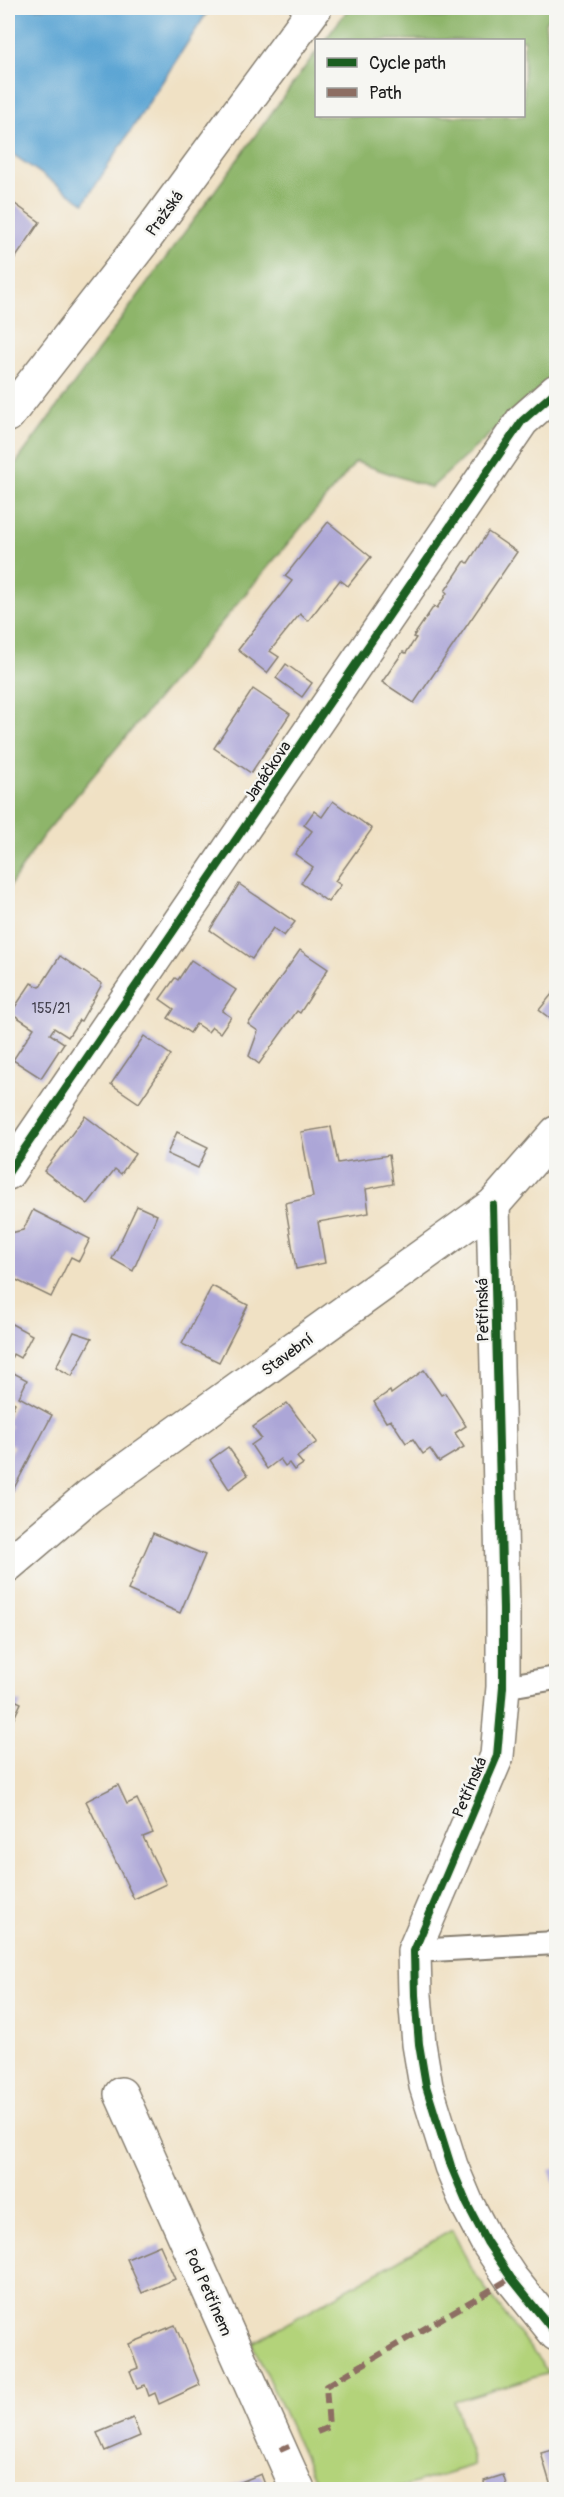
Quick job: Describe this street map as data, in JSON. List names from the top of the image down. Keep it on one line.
{"streets":{"street":["Pražská","Janáčkova","Petřínská","Stavební","Pod Petřínem"]},"crossings":[["Petřínská","Stavební"]],"house_numbers":["155/21"],"legend":["Cycle path","Path"]}
